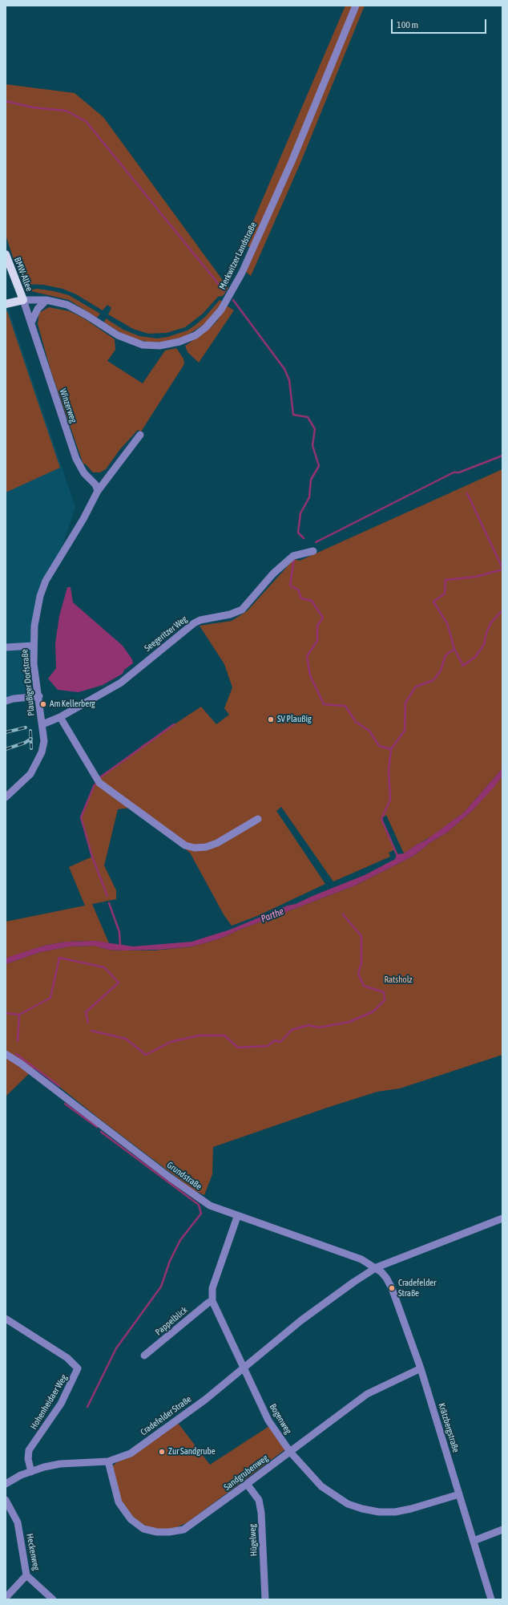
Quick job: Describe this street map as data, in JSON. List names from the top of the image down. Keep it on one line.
{"streets":{"main road":["BMW-Allee"],"street":["Merkwitzer Landstraße","Winzerweg","Seegeritzer Weg","Plaußiger Dorfstraße","Grundstraße","Pappelblick","Hohenheidaer Weg","Cradefelder Straße","Bogenweg","Krätzbergstraße","Sandgrubenweg","Hügelweg","Heckenweg"]},"crossings":[["Merkwitzer Landstraße","BMW-Allee"],["Merkwitzer Landstraße","Winzerweg"],["BMW-Allee","Winzerweg"],["Winzerweg","Plaußiger Dorfstraße"],["Seegeritzer Weg","Plaußiger Dorfstraße"],["Grundstraße","Cradefelder Straße"],["Grundstraße","Bogenweg"],["Grundstraße","Krätzbergstraße"],["Pappelblick","Bogenweg"],["Hohenheidaer Weg","Cradefelder Straße"],["Cradefelder Straße","Bogenweg"],["Cradefelder Straße","Krätzbergstraße"],["Cradefelder Straße","Sandgrubenweg"],["Bogenweg","Krätzbergstraße"],["Bogenweg","Sandgrubenweg"],["Krätzbergstraße","Sandgrubenweg"],["Sandgrubenweg","Hügelweg"]],"water":["Parthe"],"parks":["Ratsholz"],"places":["Am Kellerberg","SV Plaußig","Cradefelder Straße","Zur Sandgrube"],"scale_bar":"100 m"}
